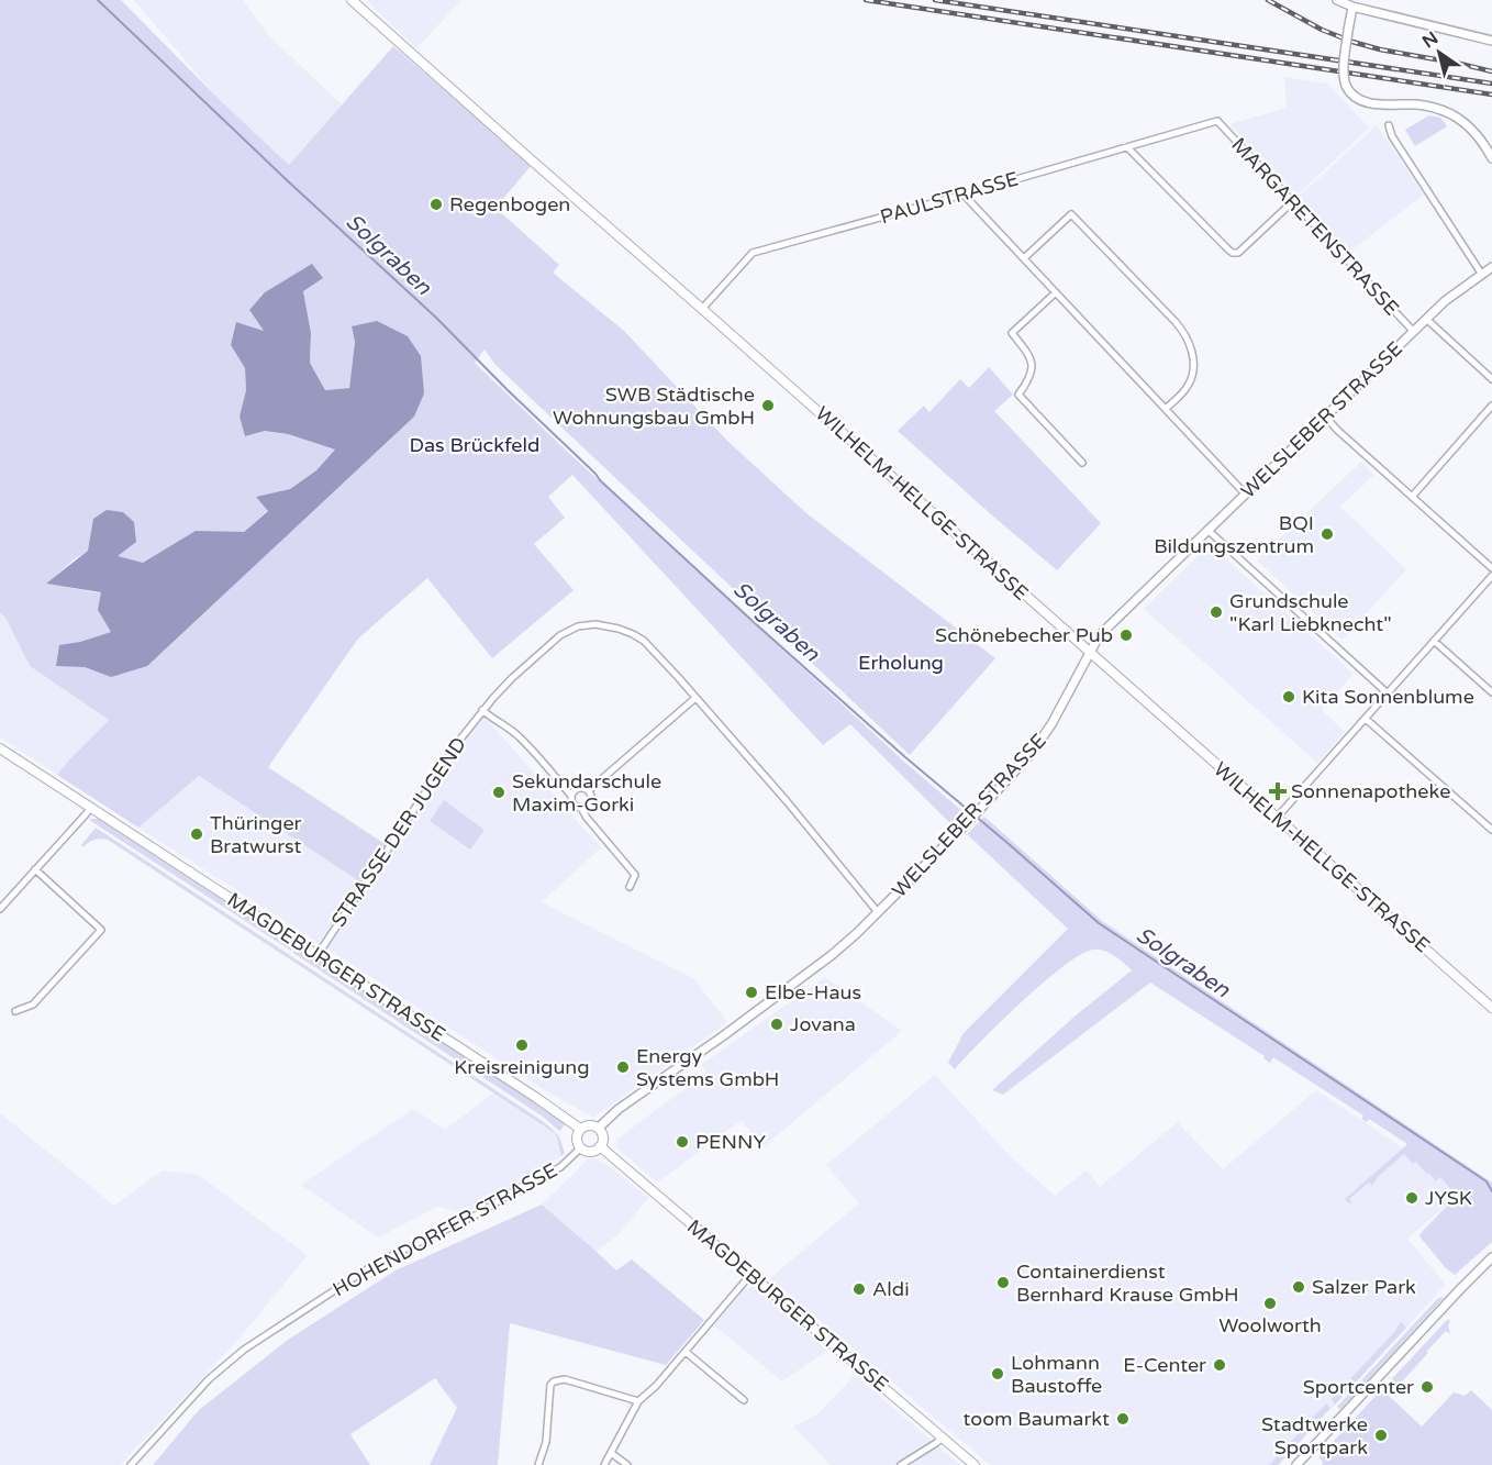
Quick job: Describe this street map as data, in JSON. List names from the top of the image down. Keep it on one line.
{"streets":{"main road":["WILHELM-HELLGE-STRASSE","MAGDEBURGER STRASSE"],"street":["PAULSTRASSE","MARGARETENSTRASSE","WELSLEBER STRASSE","STRASSE DER JUGEND","HOHENDORFER STRASSE"]},"crossings":[["PAULSTRASSE","MARGARETENSTRASSE"],["PAULSTRASSE","WILHELM-HELLGE-STRASSE"],["MARGARETENSTRASSE","WELSLEBER STRASSE"],["WELSLEBER STRASSE","WILHELM-HELLGE-STRASSE"],["WELSLEBER STRASSE","STRASSE DER JUGEND"],["WELSLEBER STRASSE","MAGDEBURGER STRASSE"],["WELSLEBER STRASSE","HOHENDORFER STRASSE"],["STRASSE DER JUGEND","MAGDEBURGER STRASSE"],["MAGDEBURGER STRASSE","HOHENDORFER STRASSE"]],"water":["Solgraben"],"parks":["Das Brückfeld","Erholung"],"places":{"other":["Regenbogen","SWB Städtische Wohnungsbau GmbH","BQI Bildungszentrum","Grundschule \"Karl Liebknecht\"","Schönebecher Pub","Kita Sonnenblume","Sekundarschule Maxim-Gorki","Thüringer Bratwurst","Elbe-Haus","Jovana","Kreisreinigung","Energy Systems GmbH","PENNY","JYSK","Containerdienst Bernhard Krause GmbH","Salzer Park","Aldi","Woolworth","E-Center","Lohmann Baustoffe","Sportcenter","toom Baumarkt","Stadtwerke Sportpark"],"health":["Sonnenapotheke"]},"north":"top left"}
